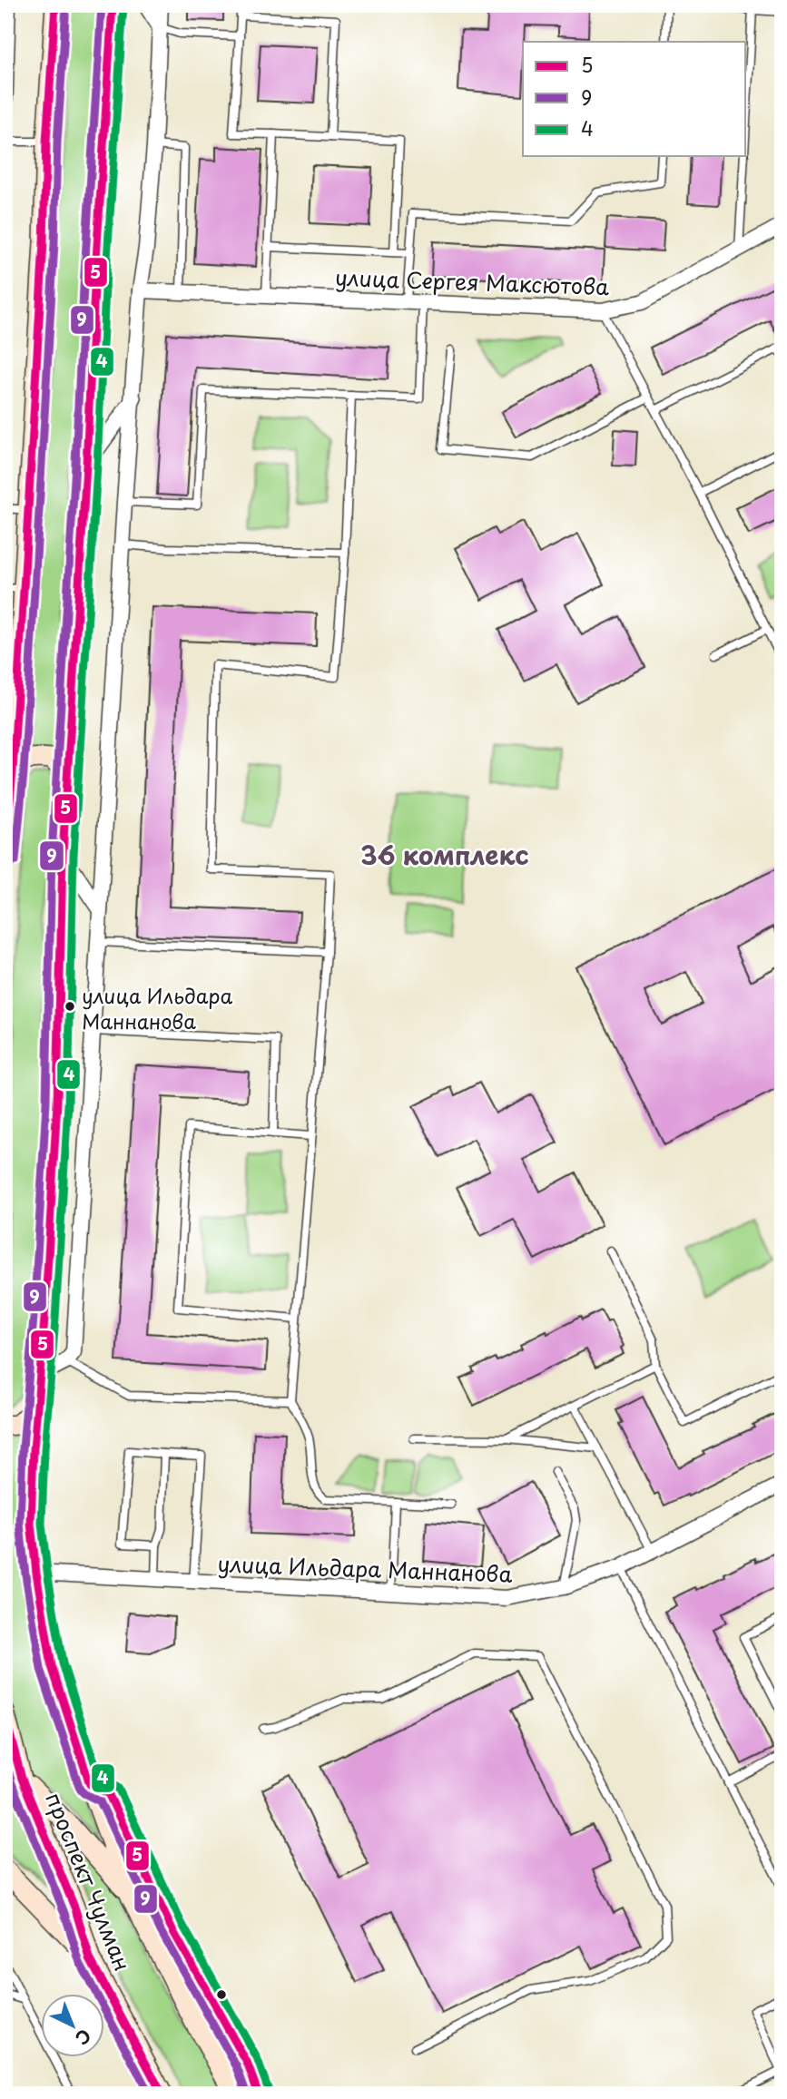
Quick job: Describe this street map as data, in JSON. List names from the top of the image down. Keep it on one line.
{"streets":{"main road":["проспект Чулман"],"street":["улица Сергея Максютова","улица Ильдара Маннанова"]},"crossings":[["улица Ильдара Маннанова","проспект Чулман"]],"districts":["36 комплекс"],"places":["улица Ильдара Маннанова"],"lines":["transit line 5","transit line 9","transit line 4"],"legend":["5","9","4"],"north":"bottom right"}
